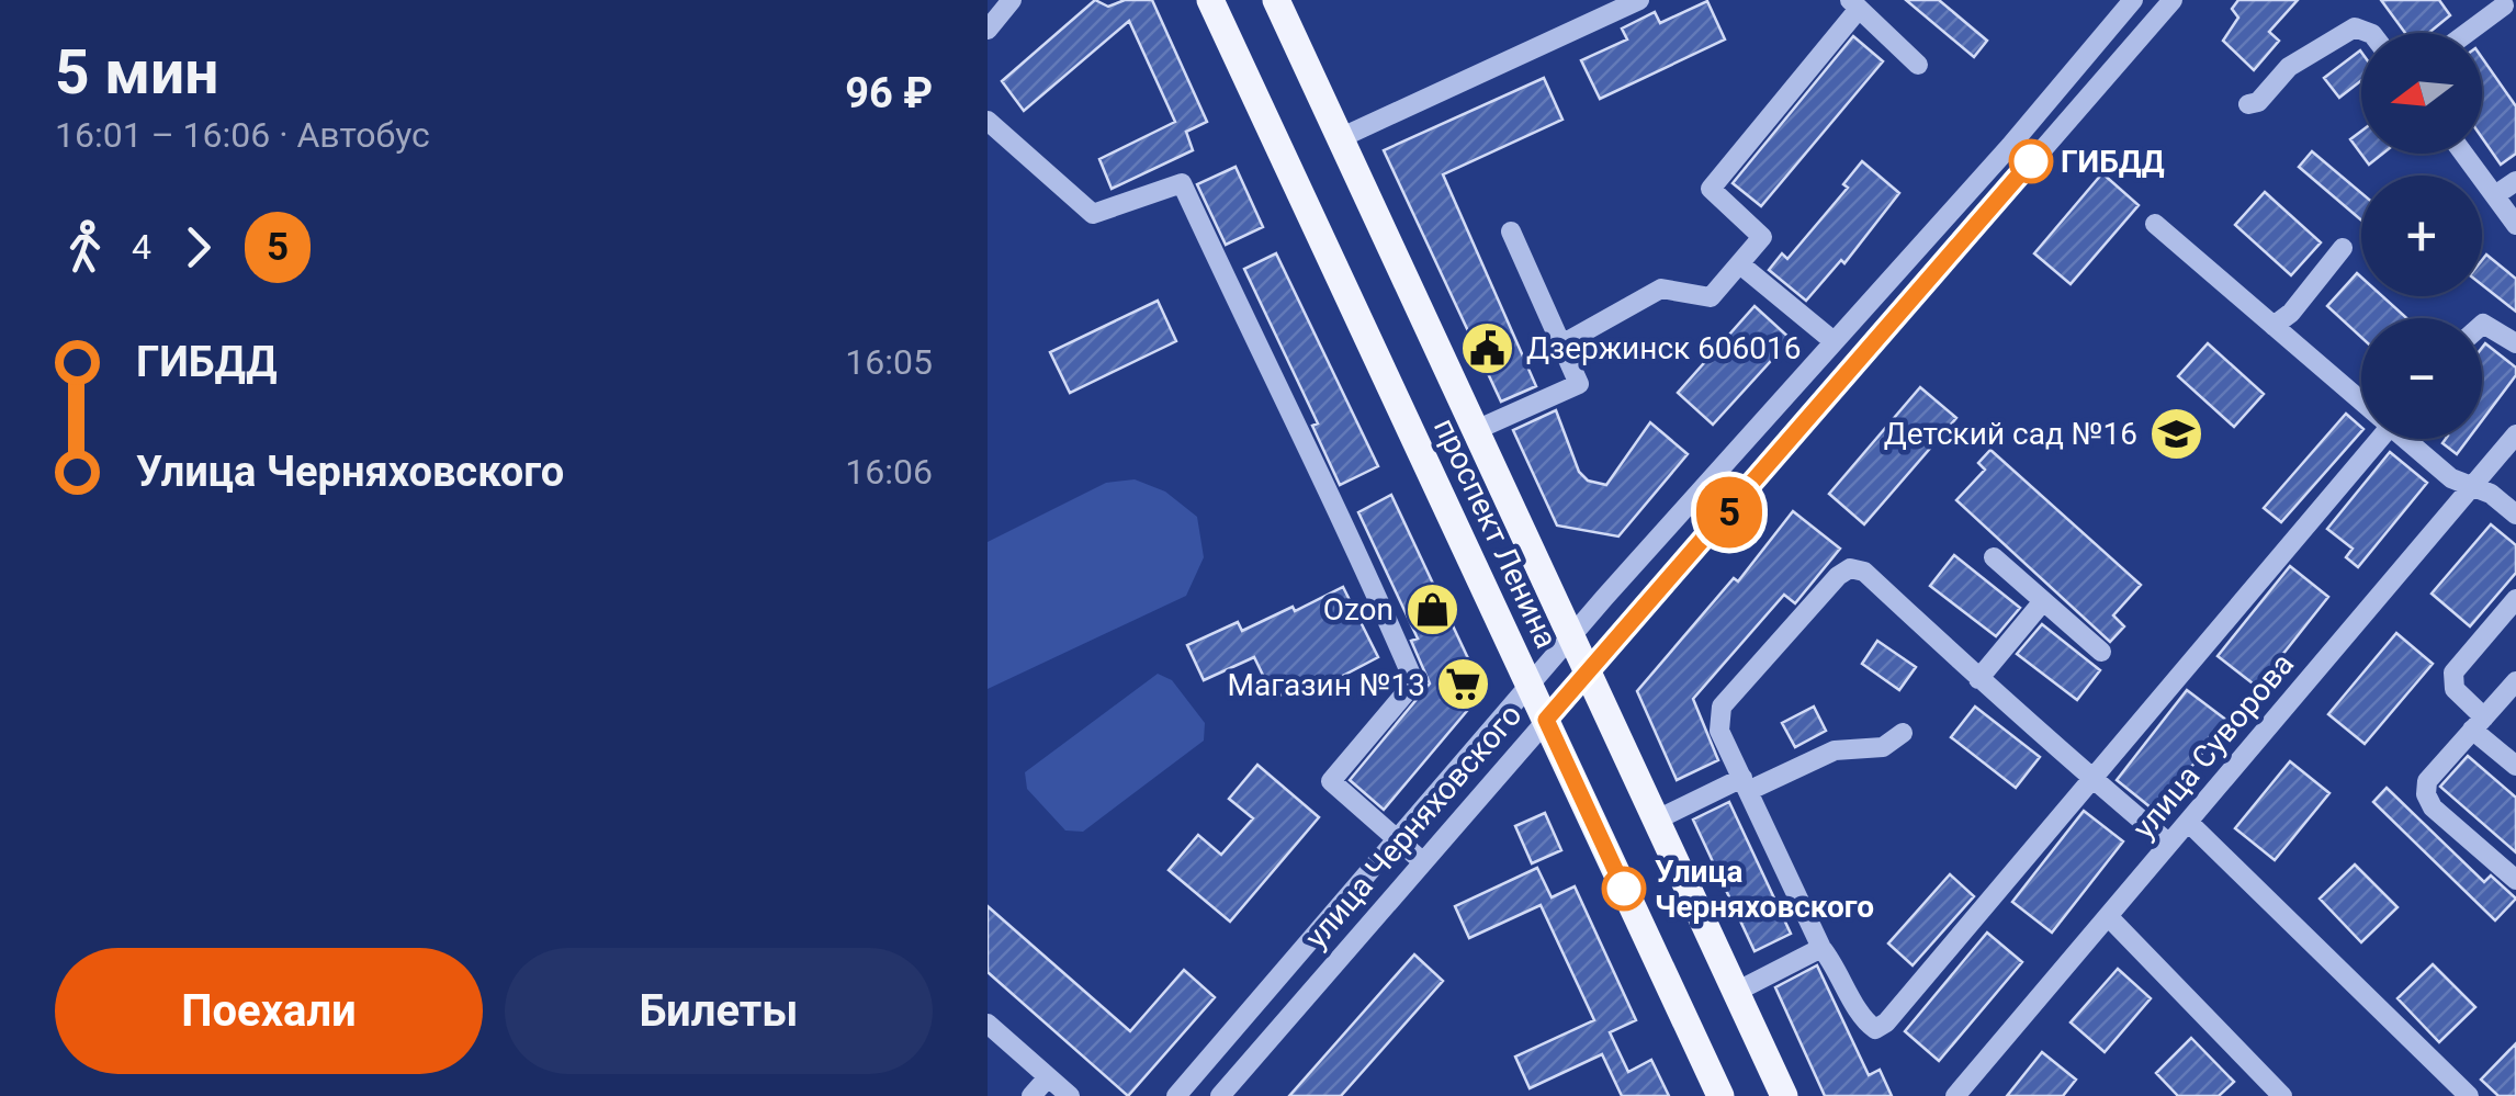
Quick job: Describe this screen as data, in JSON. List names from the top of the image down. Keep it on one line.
{"streets":{"main road":["проспект Ленина"],"street":["улица Суворова","улица Черняховского"]},"crossings":[["проспект Ленина","улица Черняховского"]],"places":{"other":["ГИБДД","Улица Черняховского"],"public building":["Дзержинск 606016"],"school or university":["Детский сад №16"],"shop":["Ozon"],"supermarket":["Магазин №13"]},"lines":["bus line 5"],"north":"left","page":{"heading":["5 мин","16:01 – 16:06 · Автобус","96 ₽"],"on_map":"5","map_buttons":["+","−"],"legs":["4","5"],"list":[{"name":"ГИБДД","value":"16:05"},{"name":"Улица Черняховского","value":"16:06"}],"buttons":["Поехали","Билеты"]}}
